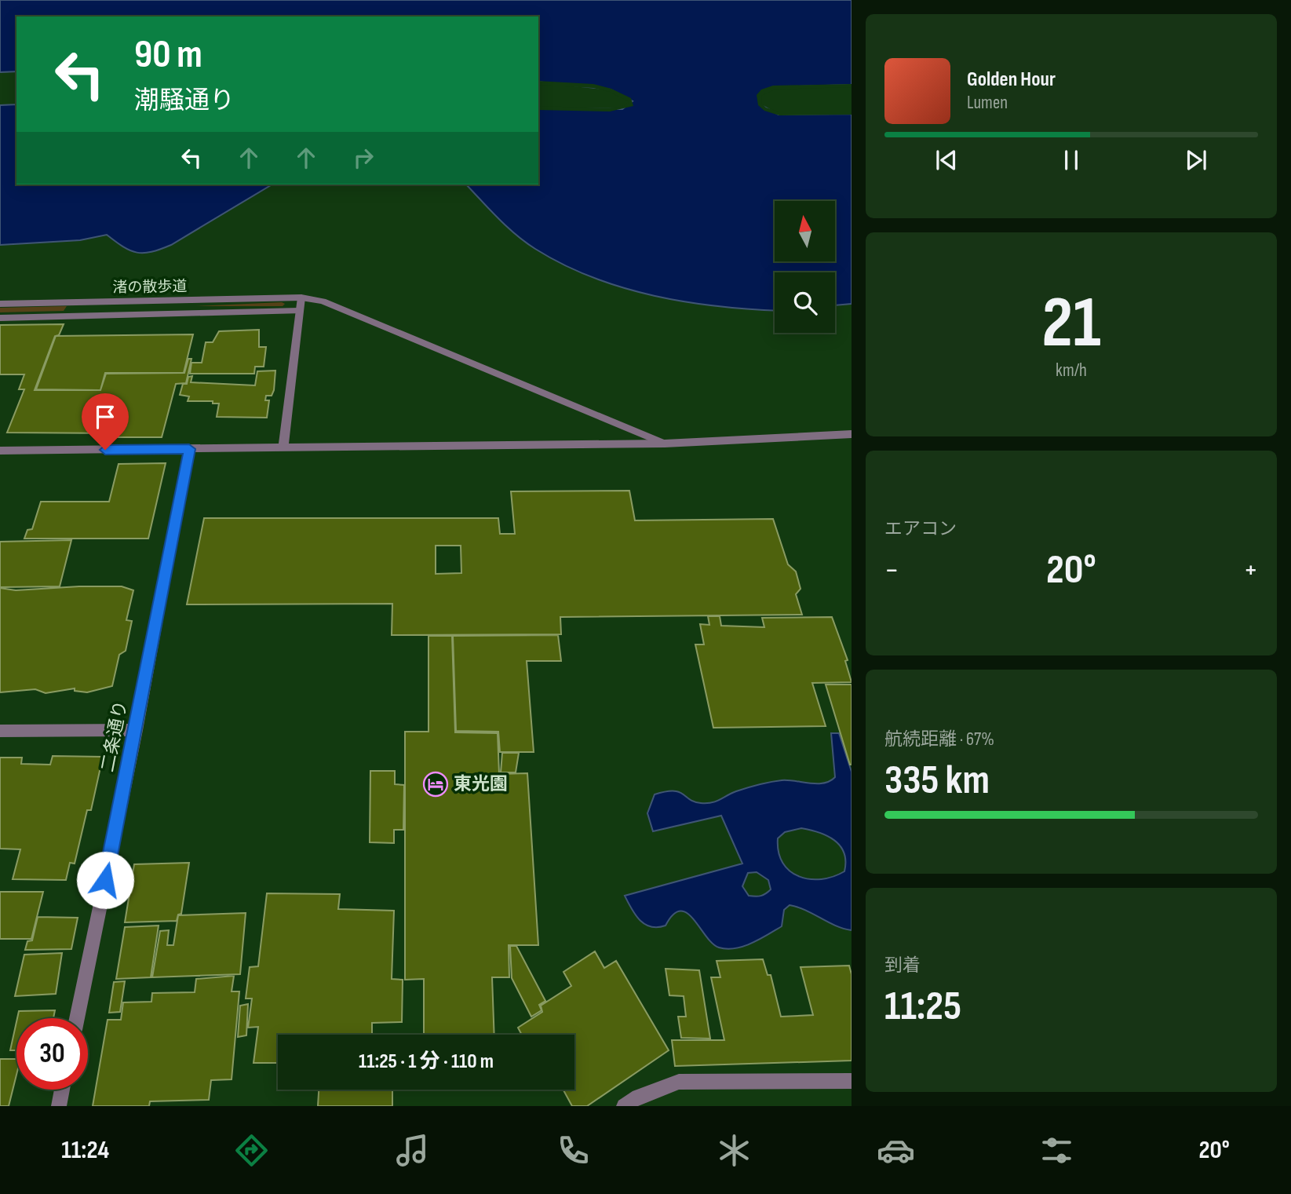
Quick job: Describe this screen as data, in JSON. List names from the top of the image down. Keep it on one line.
{"streets":{"street":["渚の散歩道","二条通り"]},"places":{"hotel":["東光園"]},"north":"top","page":{"turn":["90 m","潮騒通り"],"song":["Golden Hour","Lumen"],"tile":[["21","km/h"],"エアコン",["航続距離 · 67%","335 km"],["到着","11:25"]],"heat":["−","20°","+"],"limit":"30","trip":"11:25 · 1 分 · 110 m","tabs":["11:24","20°"]}}
